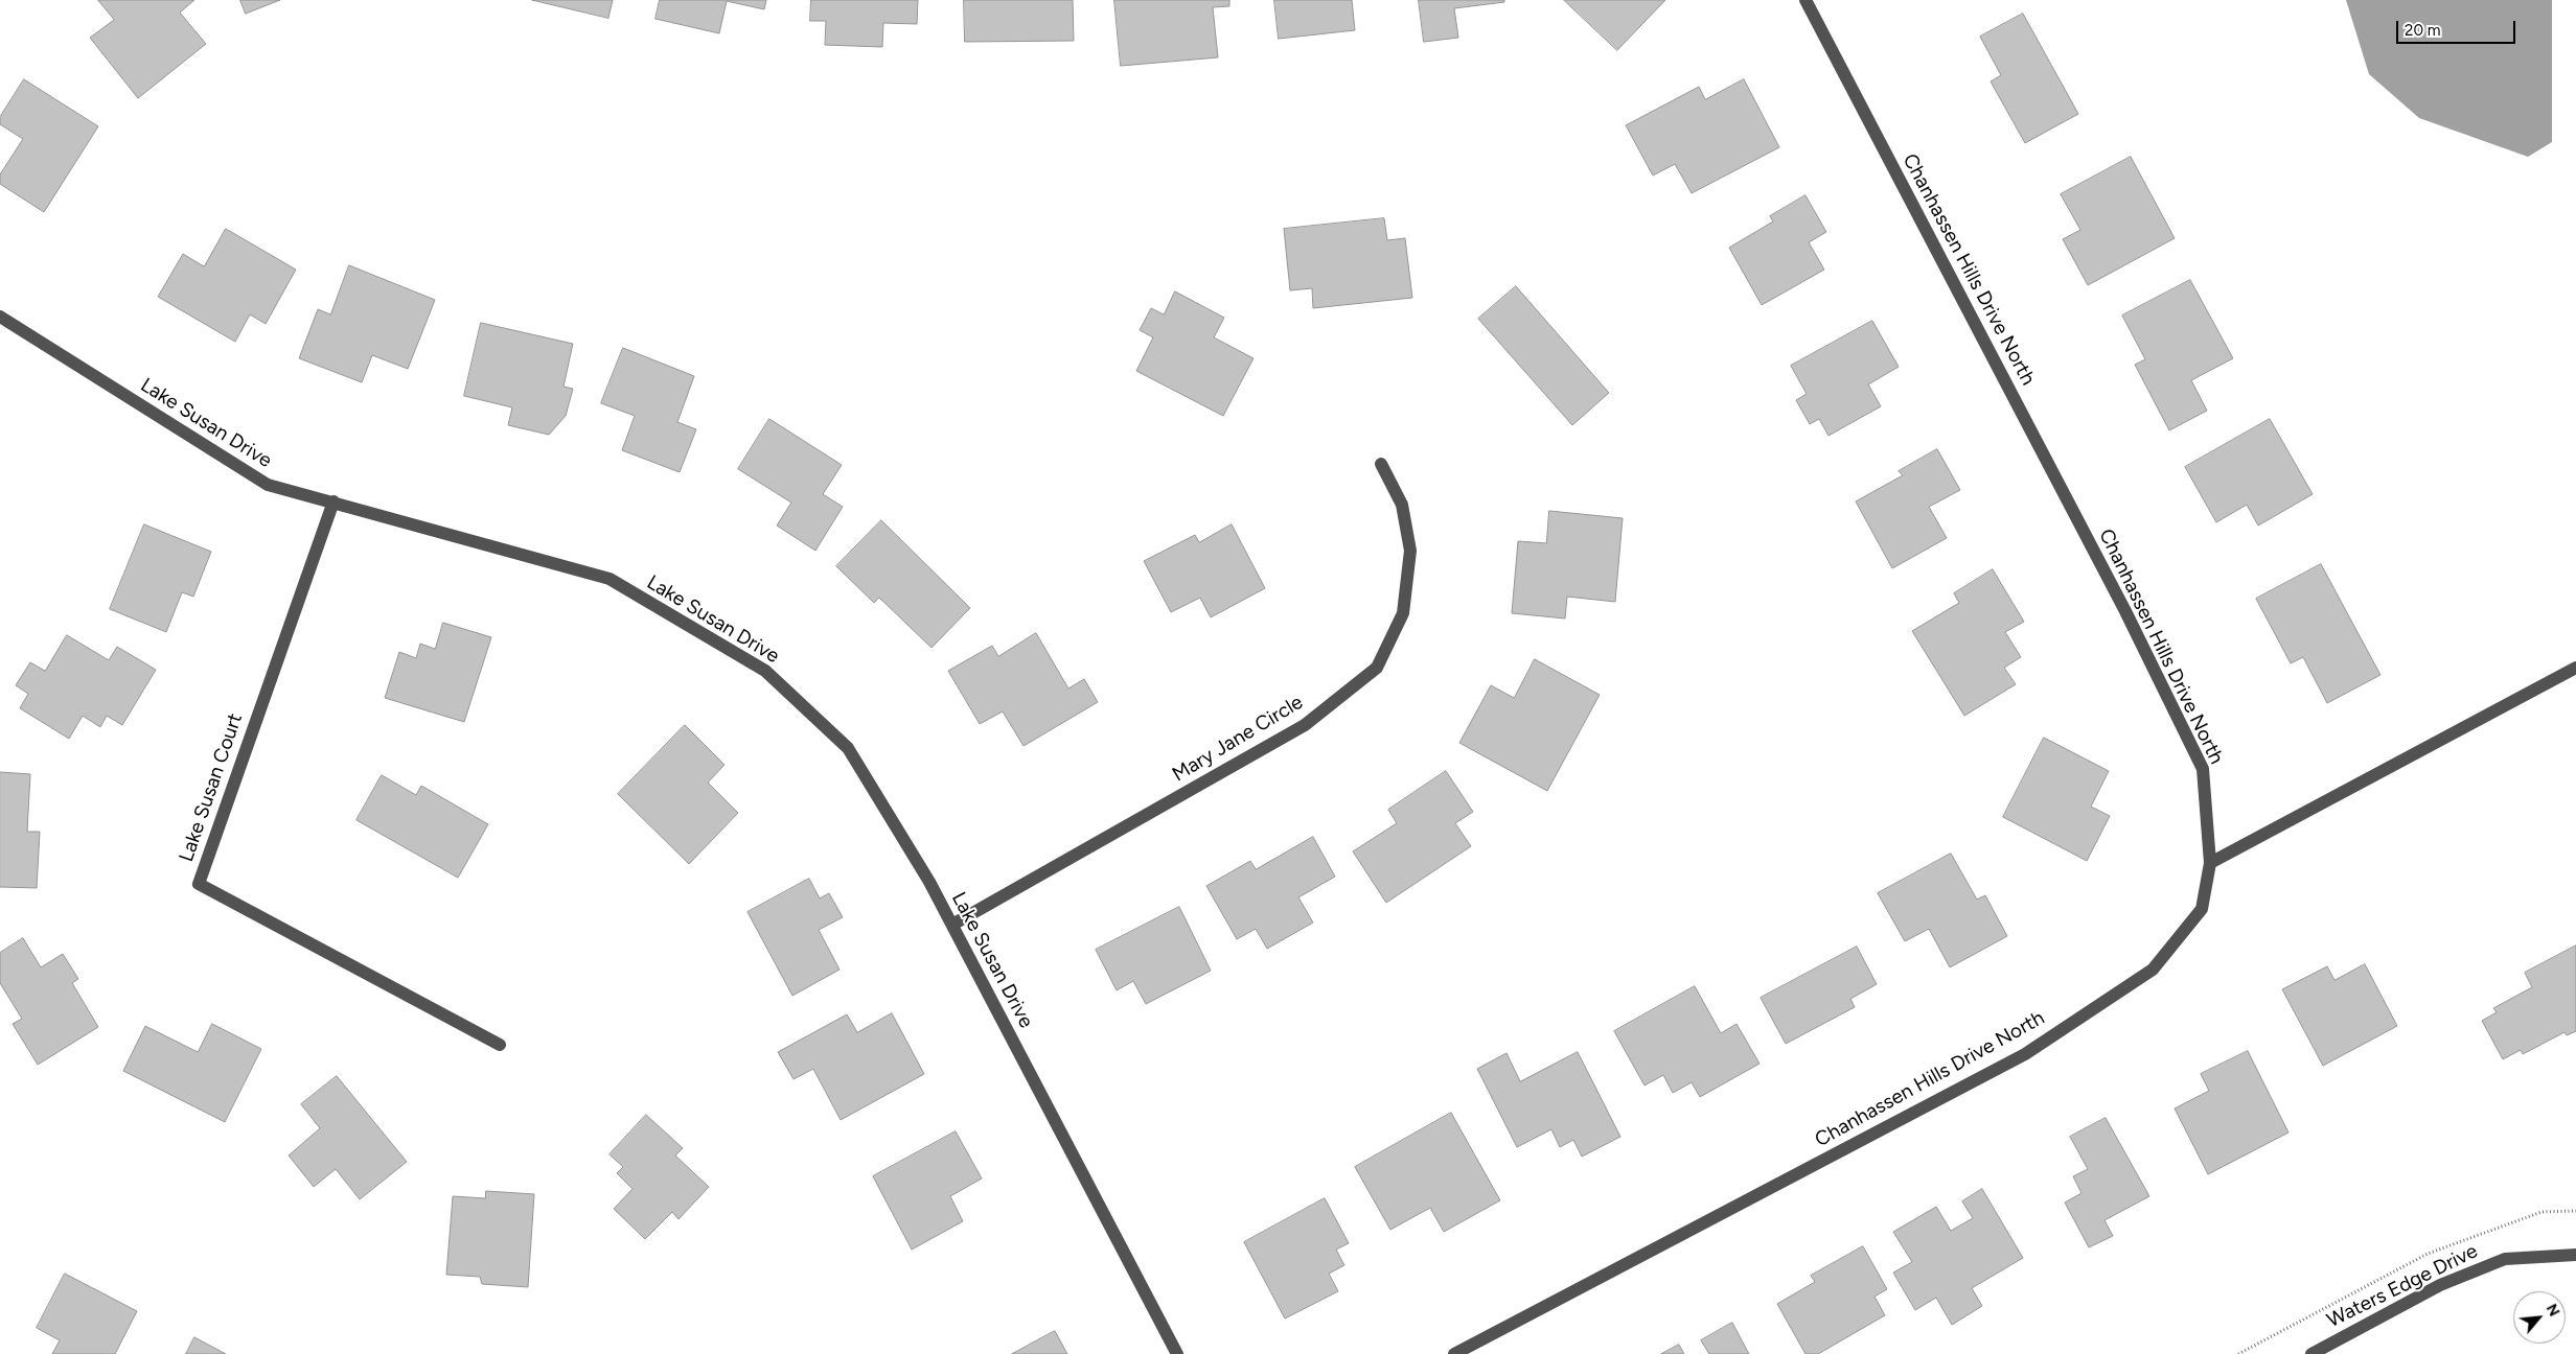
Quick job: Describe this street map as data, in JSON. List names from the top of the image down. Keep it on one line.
{"streets":{"street":["Chanhassen Hills Drive North","Lake Susan Drive","Mary Jane Circle","Lake Susan Court","Waters Edge Drive"]},"crossings":[["Lake Susan Drive","Mary Jane Circle"],["Lake Susan Drive","Lake Susan Court"]],"scale_bar":"20 m","north":"top right"}
